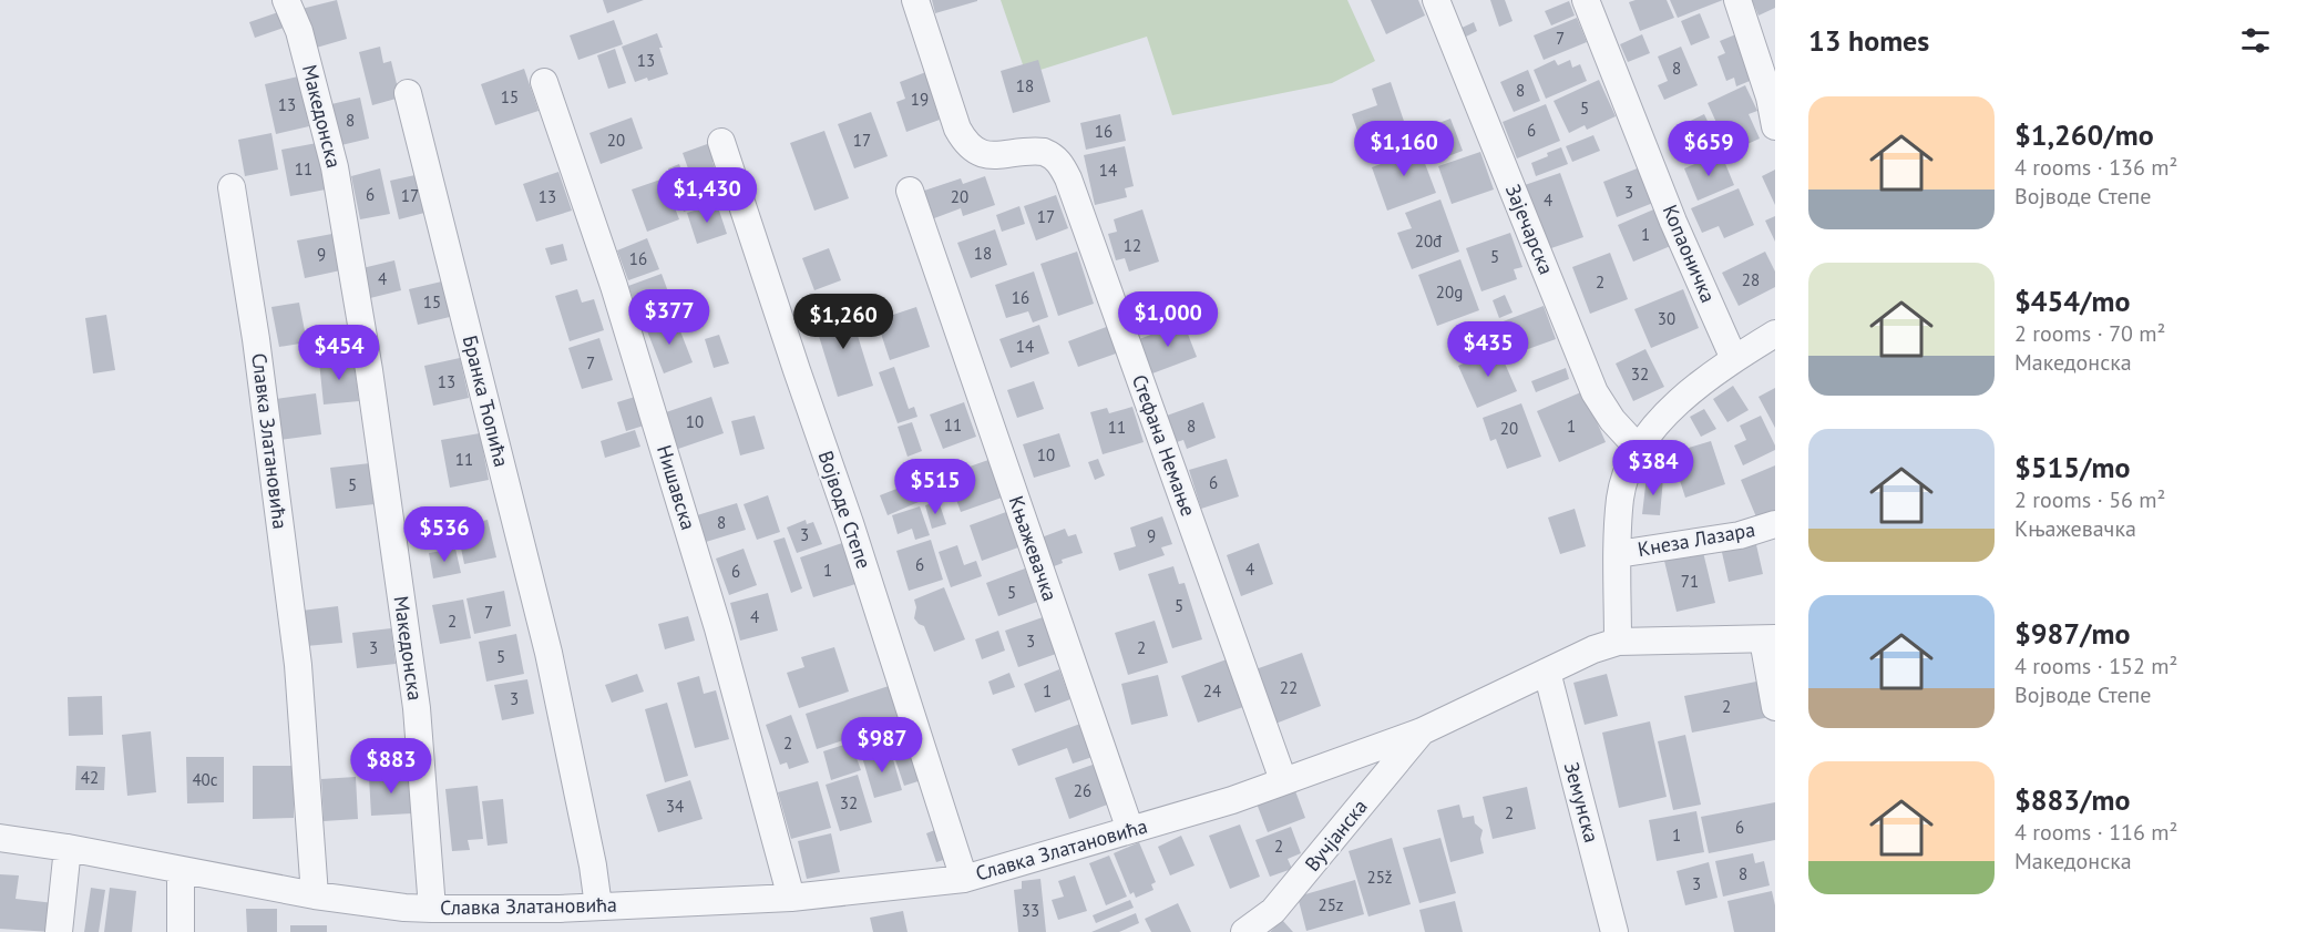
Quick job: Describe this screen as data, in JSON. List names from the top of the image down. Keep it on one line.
{"streets":{"street":["Македонска","Зајечарска","Копаоничка","Бранка Ћопића","Славка Златановића","Стефана Немање","Нишавска","Војводе Степе","Кнеза Лазара","Књажевачка","Земунска","Вучјанска"]},"crossings":[["Македонска","Славка Златановића"],["Бранка Ћопића","Славка Златановића"],["Славка Златановића","Стефана Немање"],["Славка Златановића","Нишавска"],["Славка Златановића","Војводе Степе"],["Славка Златановића","Књажевачка"],["Славка Златановића","Земунска"],["Славка Златановића","Вучјанска"]],"house_numbers":["7","13","8","18","8","15","19","13","5","8","6","16","20","17","11","14","3","6","17","13","20","4","17","1","20đ","12","18","9","5","16","4","28","2","20g","16","15","30","14","7","32","13","10","11","8","1","11","20","10","11","6","5","8","3","9","6","4","1","6","71","5","5","7","4","2","3","3","2","5","22","1","24","3","2","2","42","40c","26","32","34","2","6","1","2","8","25ž","3","25z","33"],"page":{"heading":"13 homes","list":[{"name":"$1,260/mo","note":"4 rooms · 136 m² · Војводе Степе"},{"name":"$454/mo","note":"2 rooms · 70 m² · Македонска"},{"name":"$515/mo","note":"2 rooms · 56 m² · Књажевачка"},{"name":"$987/mo","note":"4 rooms · 152 m² · Војводе Степе"},{"name":"$883/mo","note":"4 rooms · 116 m² · Македонска"}],"price":["$1,160","$659","$1,430","$377","$1,000","$1,260","$435","$454","$384","$515","$536","$987","$883"]}}
